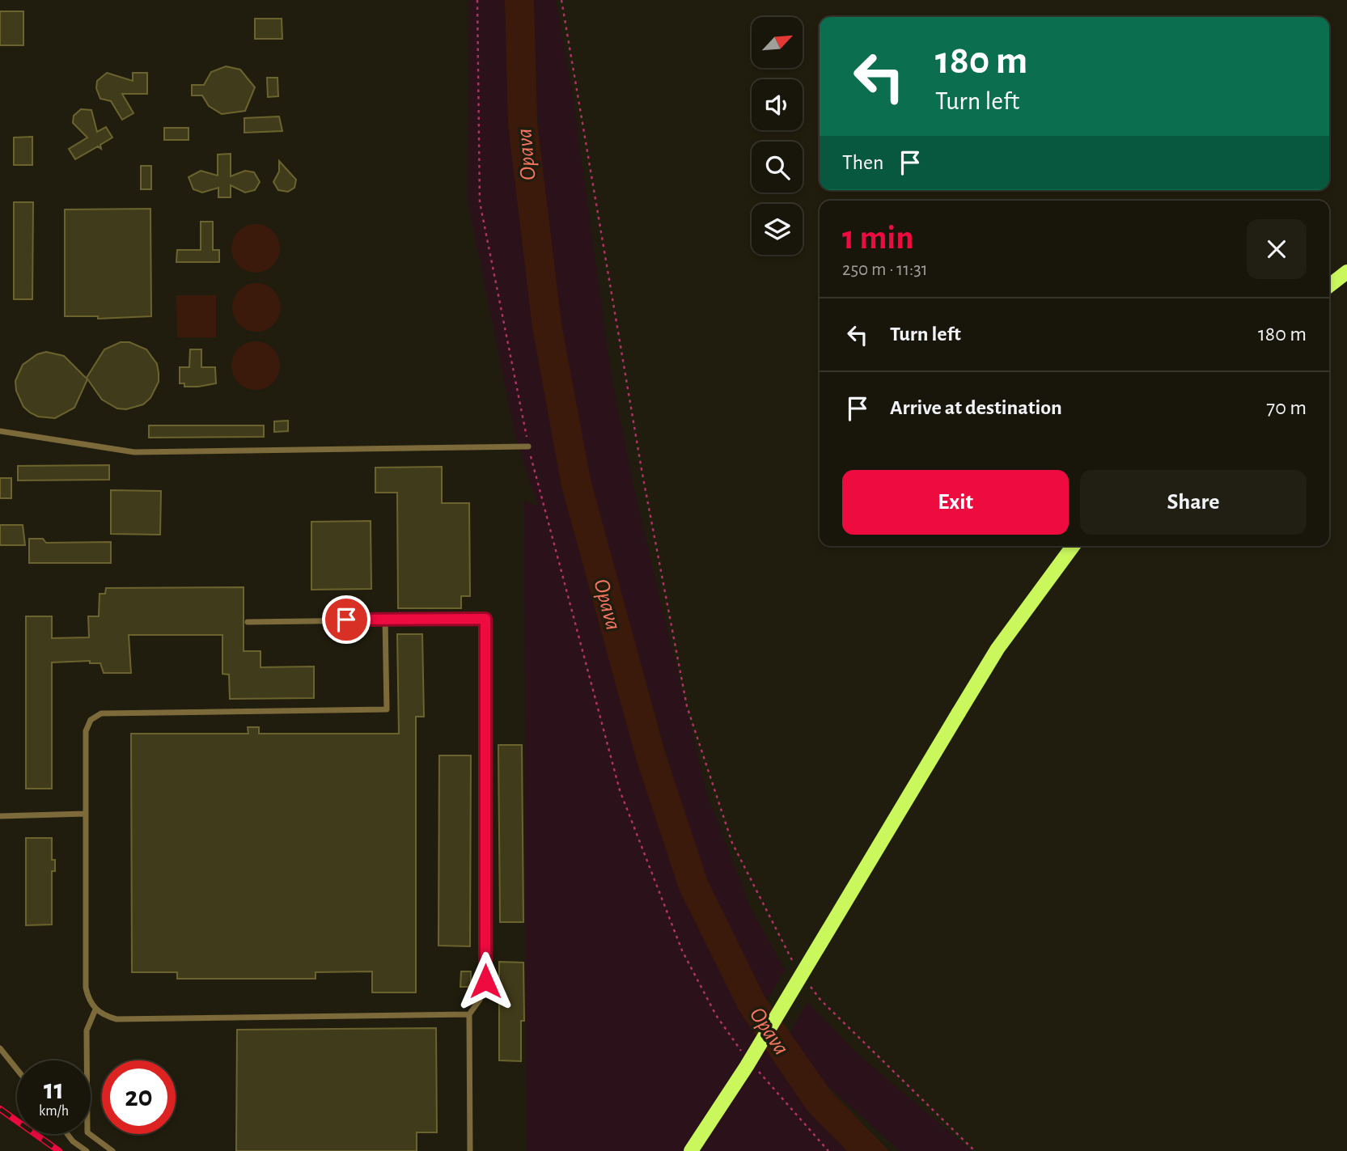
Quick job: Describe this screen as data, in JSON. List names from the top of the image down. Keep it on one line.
{"water":["Opava"],"north":"top right","page":{"turn":["180 m","Turn left"],"then":"Then","heading":["1 min","250 m · 11:31"],"list":[{"name":"Turn left","value":"180 m"},{"name":"Arrive at destination","value":"70 m"}],"buttons":["Exit","Share"],"speed":"11 km/h","limit":"20"}}
